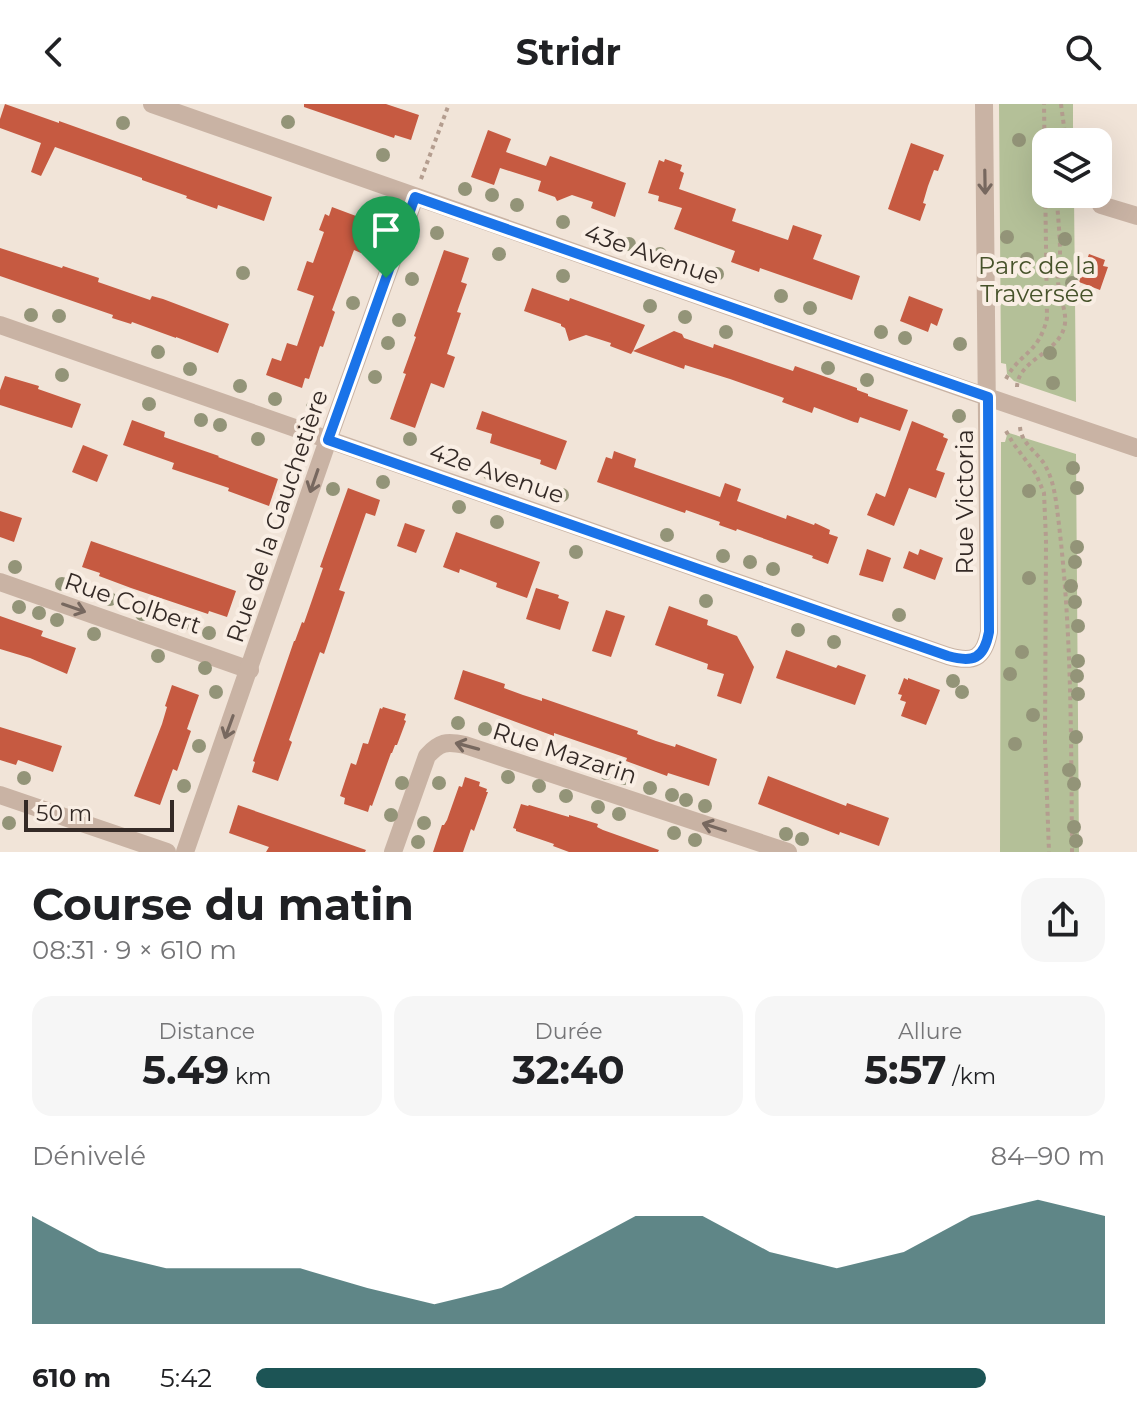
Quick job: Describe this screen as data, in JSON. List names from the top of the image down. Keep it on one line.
{"streets":{"street":["43e Avenue","42e Avenue","Rue Victoria","Rue de la Gauchetière","Rue Colbert","Rue Mazarin"]},"crossings":[["43e Avenue","Rue Victoria"],["43e Avenue","Rue de la Gauchetière"],["42e Avenue","Rue Victoria"],["42e Avenue","Rue de la Gauchetière"],["Rue de la Gauchetière","Rue Colbert"]],"one_way":["Rue Victoria","Rue de la Gauchetière","Rue Colbert","Rue Mazarin"],"parks":["Parc de la Traversée"],"scale_bar":"50 m","page":{"header":"Stridr","scale":"50 m","heading":["Course du matin","08:31 · 9 × 610 m"],"stats":[["Distance","5.49 km"],["Durée","32:40"],["Allure","5:57 /km"]],"chart":["Dénivelé","84–90 m"],"list":[{"name":"610 m","note":"5:42"}]}}
